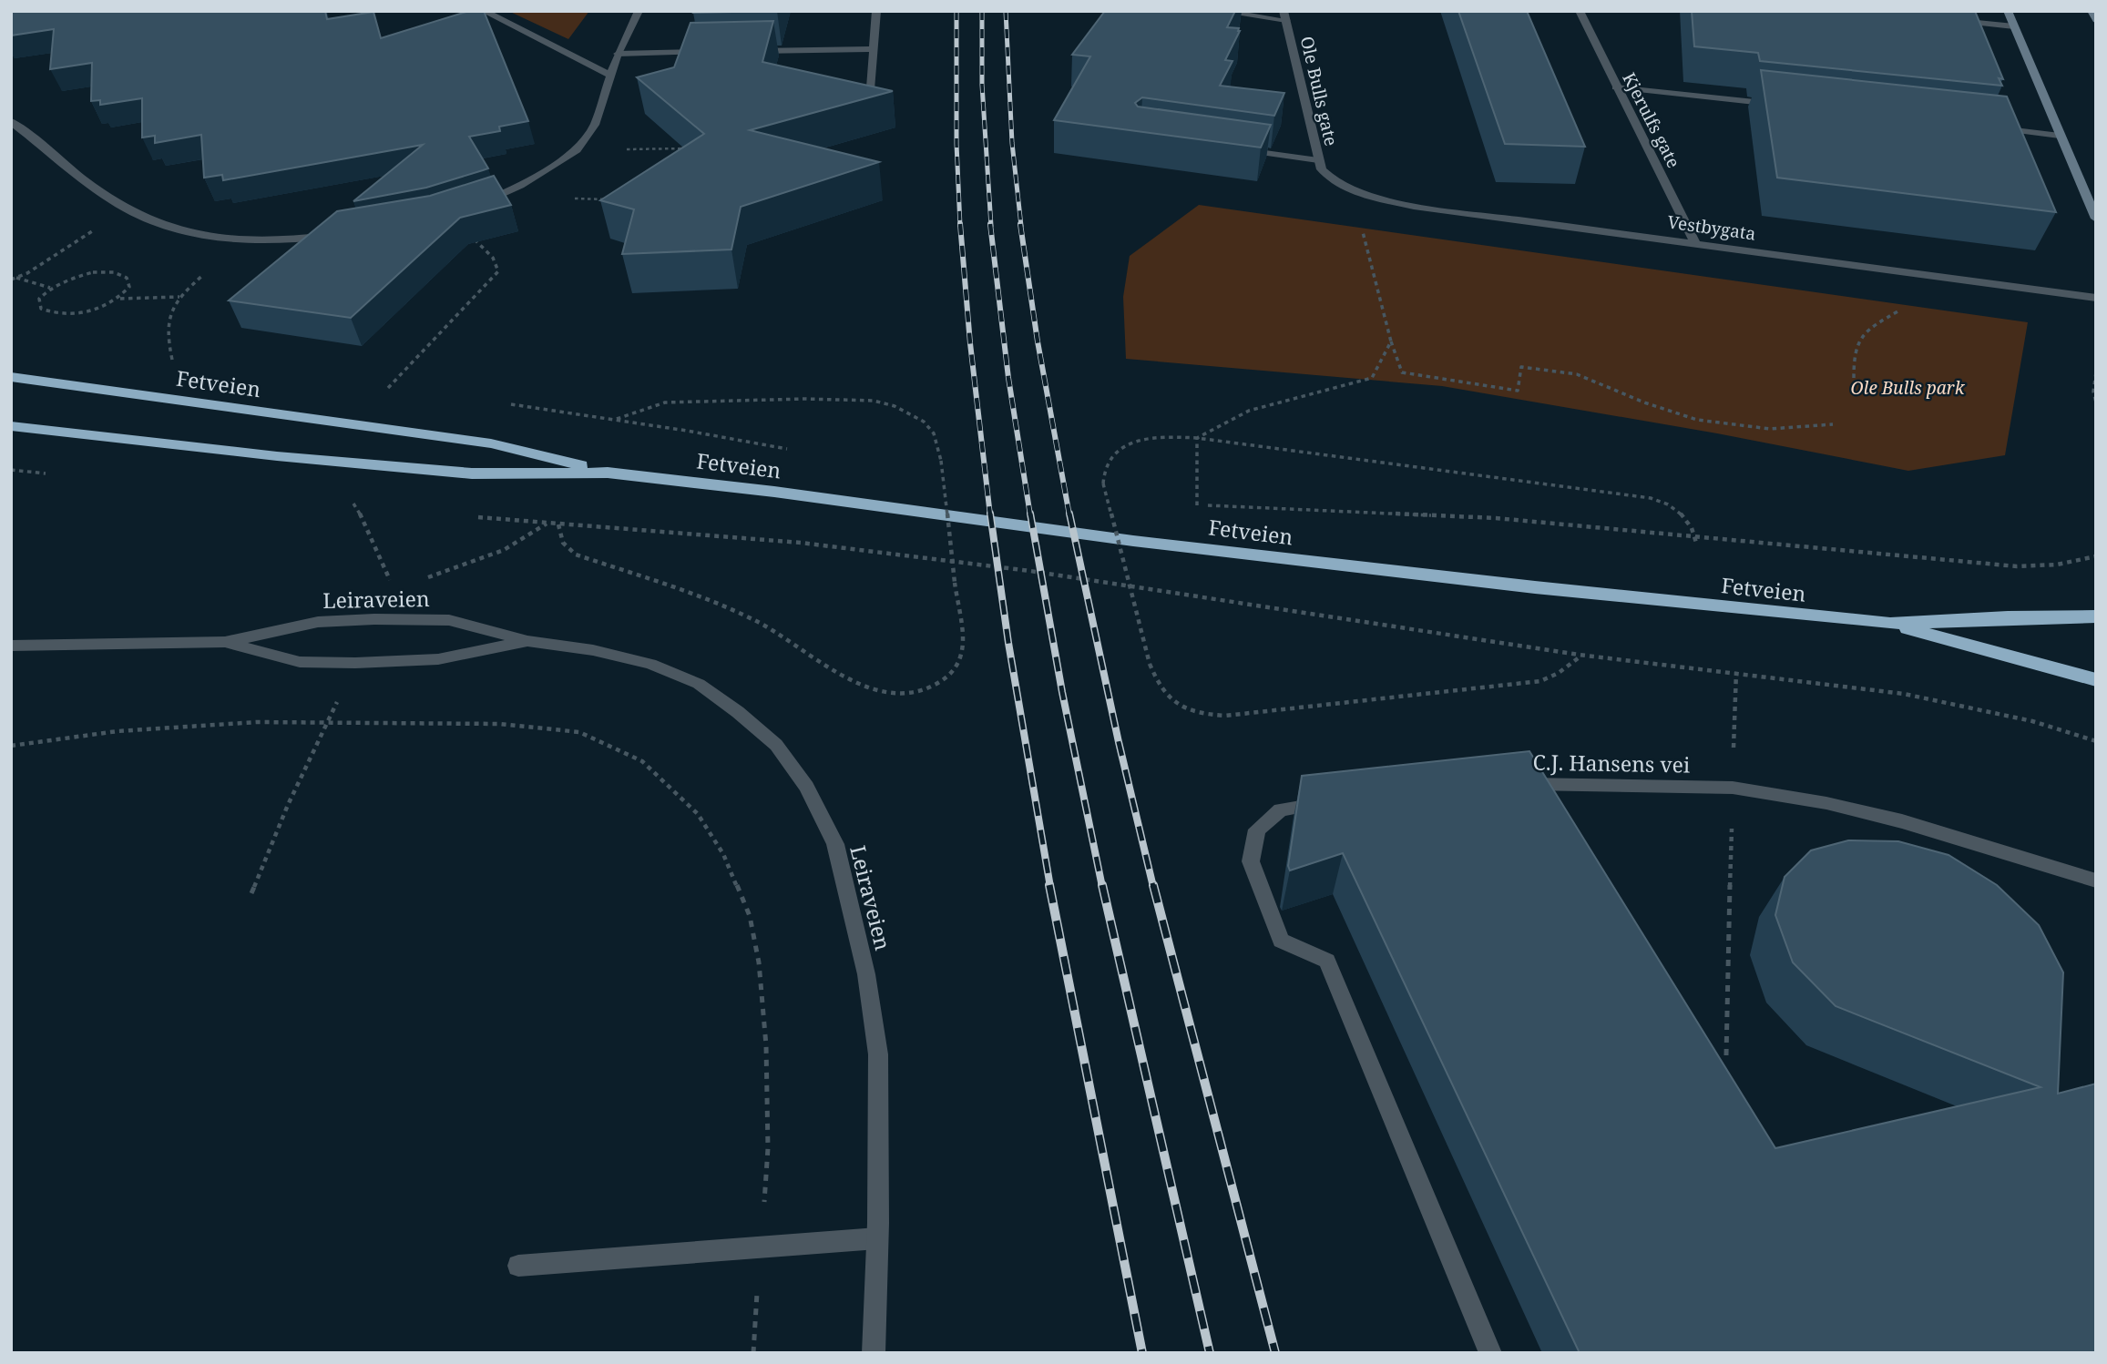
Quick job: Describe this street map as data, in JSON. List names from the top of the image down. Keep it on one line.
{"streets":{"highway":["Fetveien"],"street":["Ole Bulls gate","Kjerulfs gate","Vestbygata","Leiraveien","C.J. Hansens vei"]},"crossings":[["Ole Bulls gate","Vestbygata"],["Kjerulfs gate","Vestbygata"]],"parks":["Ole Bulls park"]}
